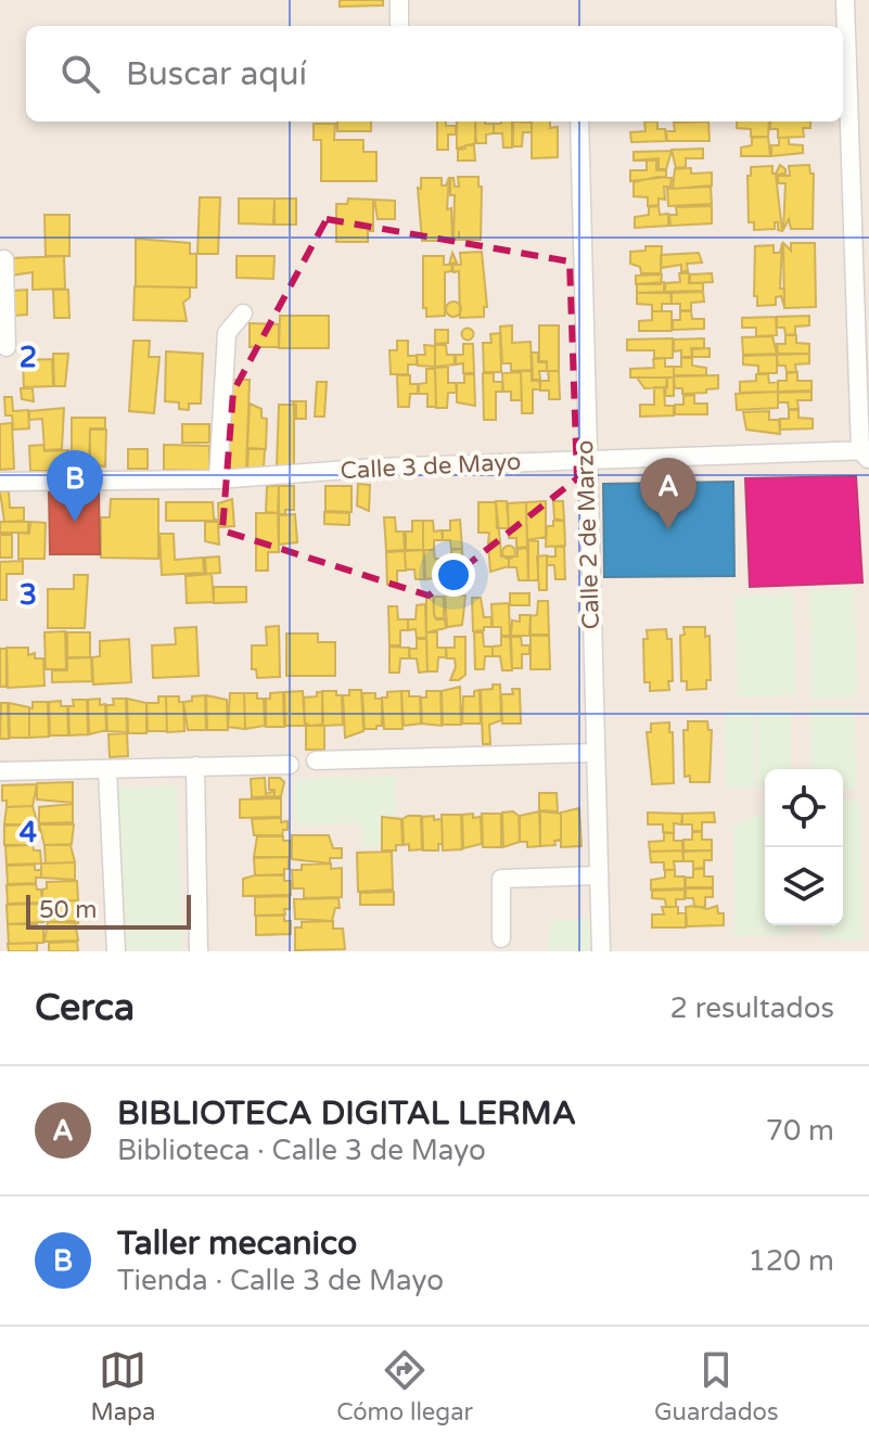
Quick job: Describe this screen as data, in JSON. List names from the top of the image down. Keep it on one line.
{"streets":{"street":["Calle 3 de Mayo","Calle 2 de Marzo"]},"crossings":[["Calle 3 de Mayo","Calle 2 de Marzo"]],"scale_bar":"50 m","page":{"search":"Buscar aquí","pins":["B","A"],"scale":"50 m","heading":["Cerca","2 resultados"],"list":[{"mark":"A","name":"BIBLIOTECA DIGITAL LERMA","note":"Biblioteca · Calle 3 de Mayo","value":"70 m"},{"mark":"B","name":"Taller mecanico","note":"Tienda · Calle 3 de Mayo","value":"120 m"}],"nav":["Mapa","Cómo llegar","Guardados"]},"grid":{"rows":["2","3","4"]}}
